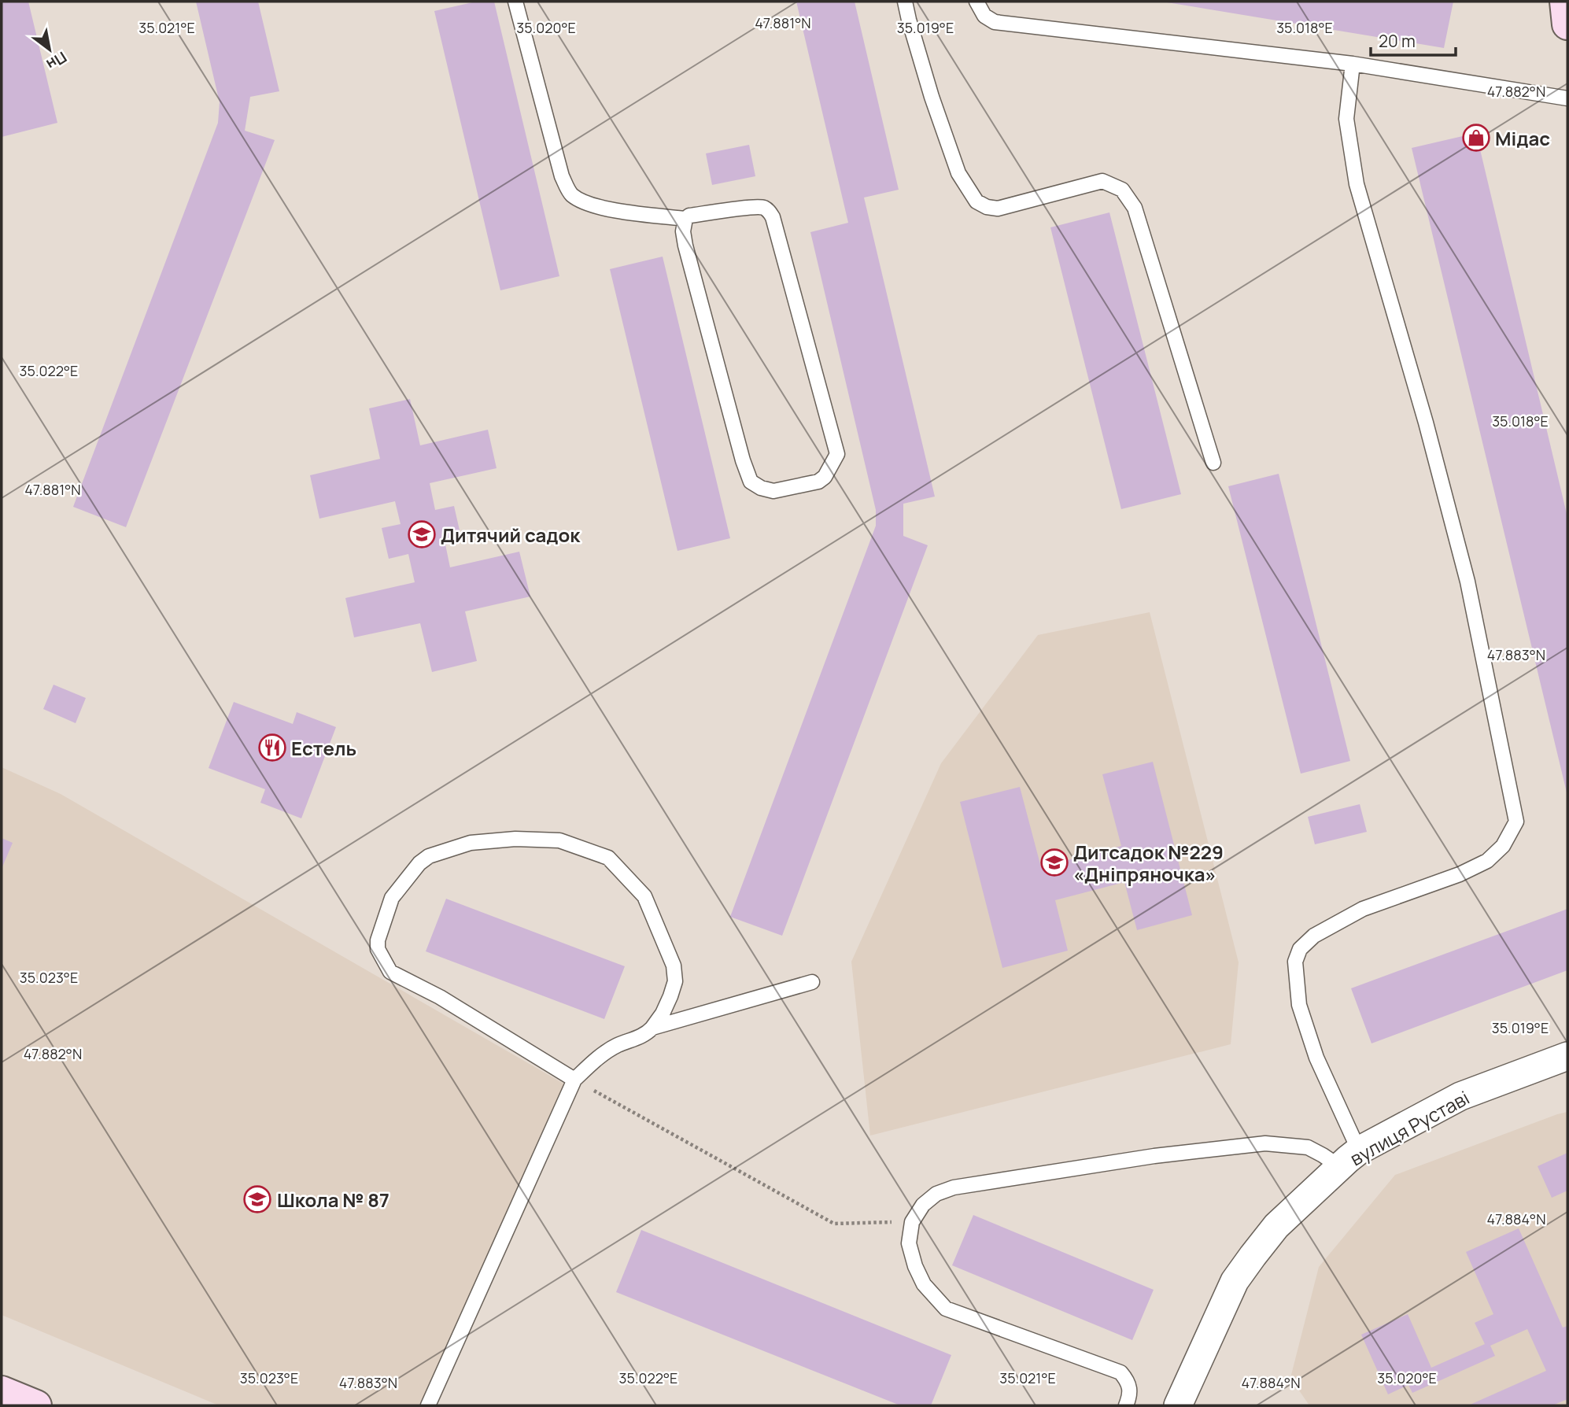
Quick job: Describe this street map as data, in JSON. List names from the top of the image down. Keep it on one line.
{"streets":{"street":["вулиця Руставі"]},"places":{"shop":["Мідас"],"school or university":["Дитячий садок","Дитсадок №229 «Дніпряночка»","Школа № 87"],"restaurant":["Естель"]},"scale_bar":"20 m","north":"bottom right","coordinates":["47.881°N","35.021°E","35.020°E","35.019°E","35.018°E","47.882°N","35.022°E","47.883°N","35.023°E","47.884°N"]}
